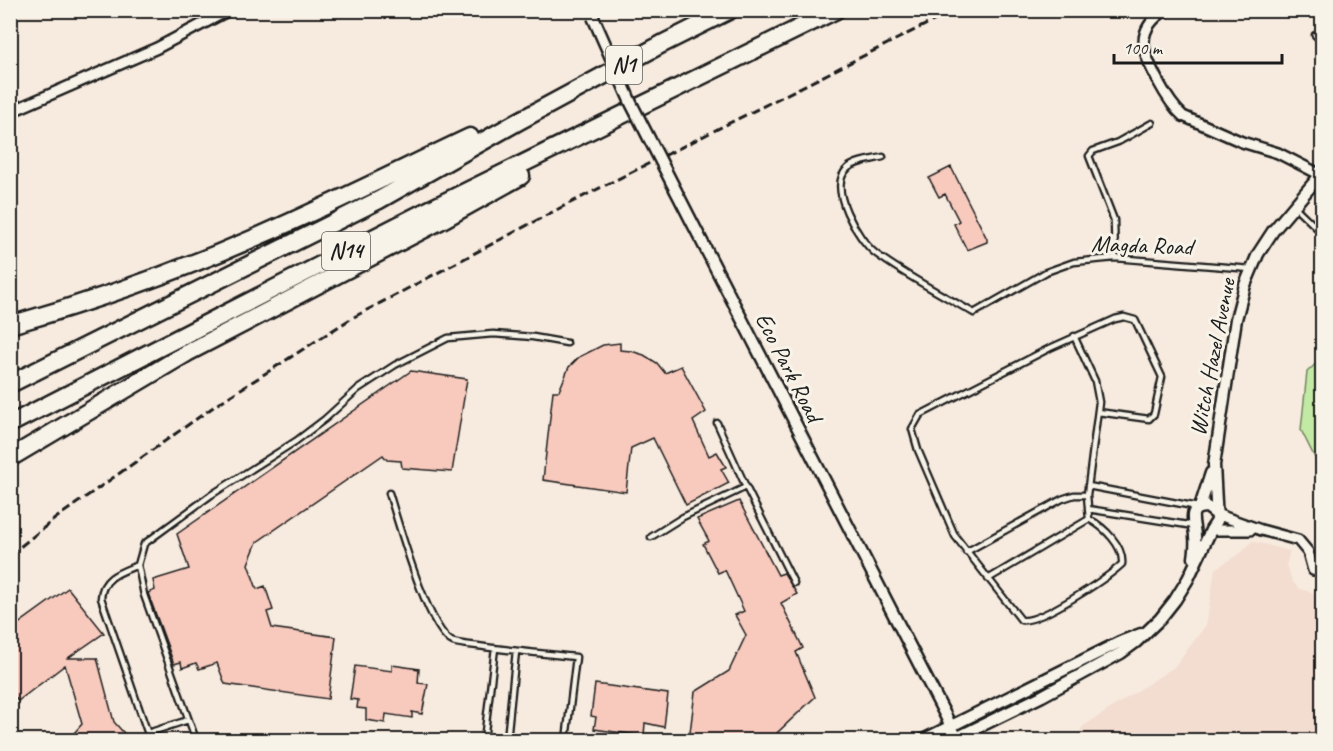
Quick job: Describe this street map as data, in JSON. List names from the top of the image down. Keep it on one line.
{"streets":{"highway":["N1","N14"],"street":["Witch Hazel Avenue","Eco Park Road"],"lane":["Magda Road"]},"crossings":[["N1","N14"],["Magda Road","Witch Hazel Avenue"]],"scale_bar":"100 m"}
